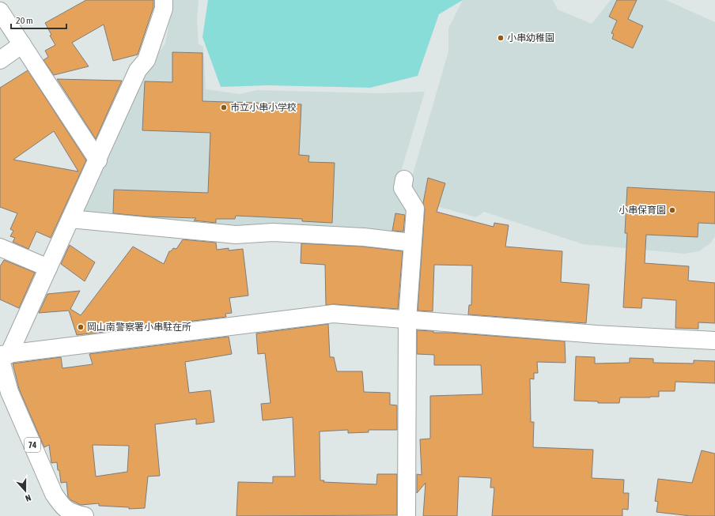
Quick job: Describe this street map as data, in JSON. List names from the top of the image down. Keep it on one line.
{"streets":{"street":["74"]},"places":["小串幼稚園","市立小串小学校","小串保育園","岡山南警察署小串駐在所"],"scale_bar":"20 m","north":"bottom"}
